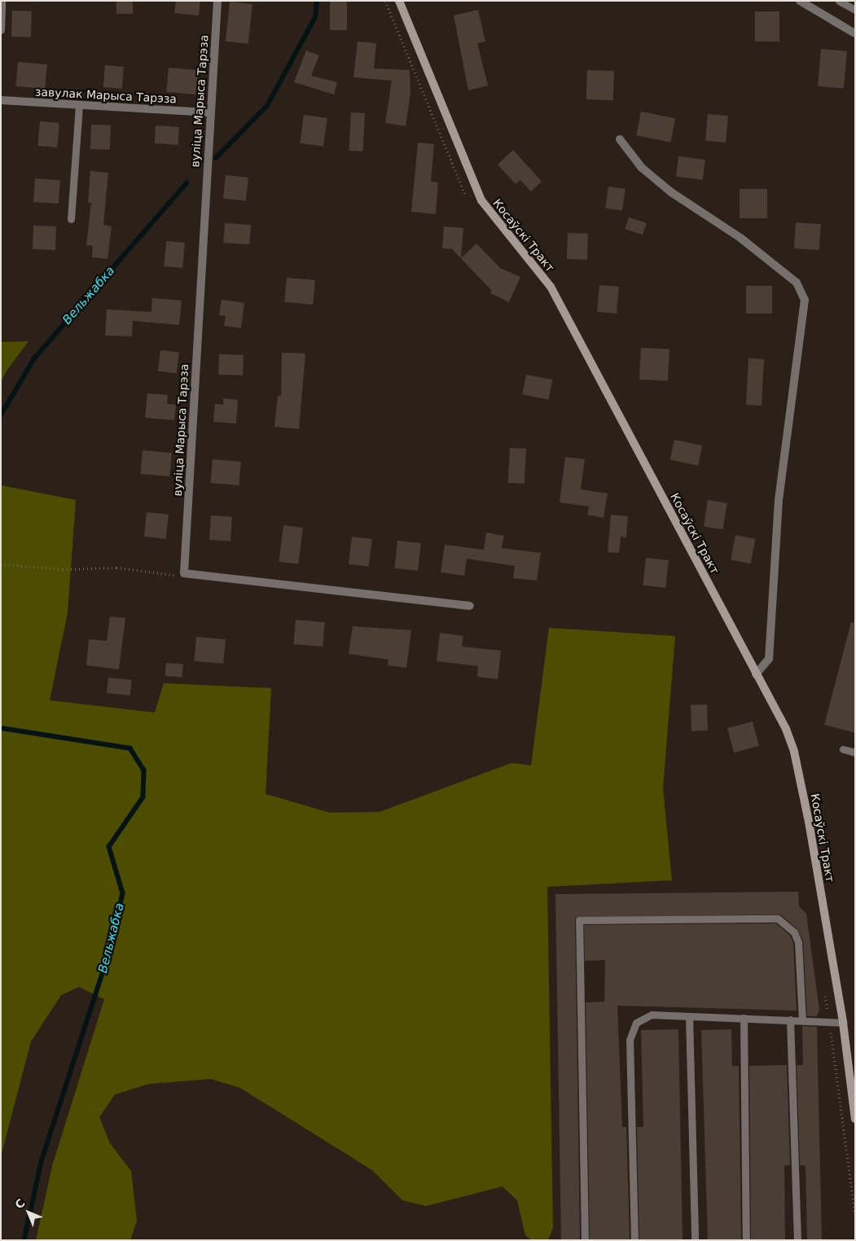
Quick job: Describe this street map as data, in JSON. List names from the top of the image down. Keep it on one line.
{"streets":{"main road":["Косаўскі Тракт"],"street":["завулак Марыса Тарэза","вуліца Марыса Тарэза"]},"crossings":[["завулак Марыса Тарэза","вуліца Марыса Тарэза"]],"water":["Вельжабка"],"north":"top left"}
